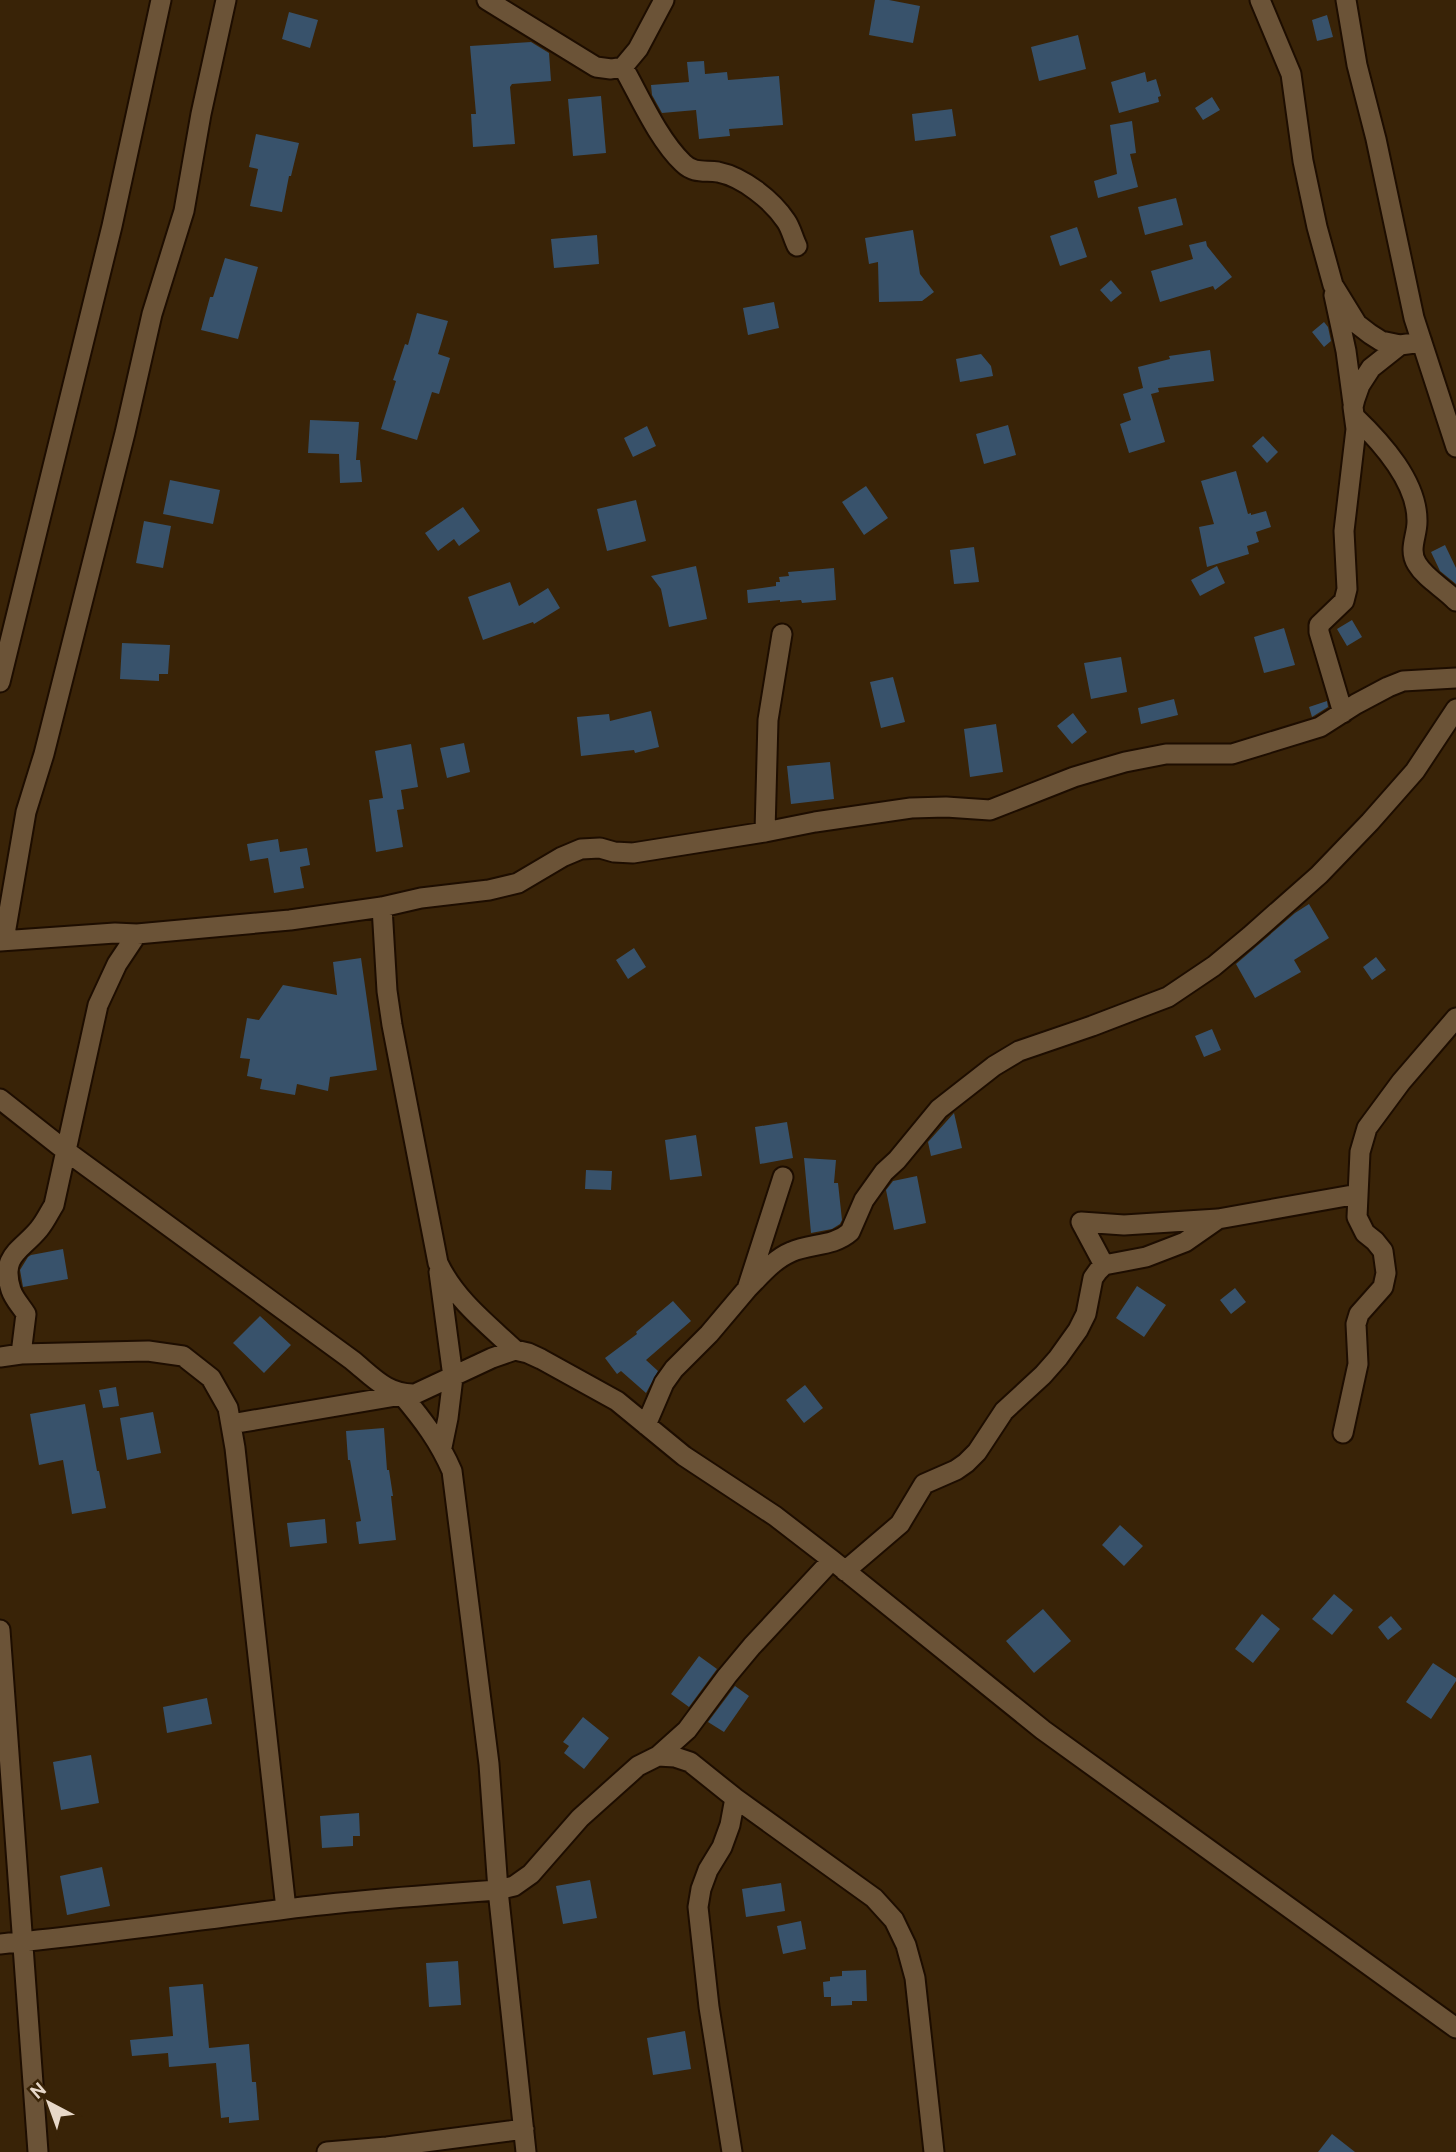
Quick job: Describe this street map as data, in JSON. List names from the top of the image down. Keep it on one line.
{"north":"top left"}
